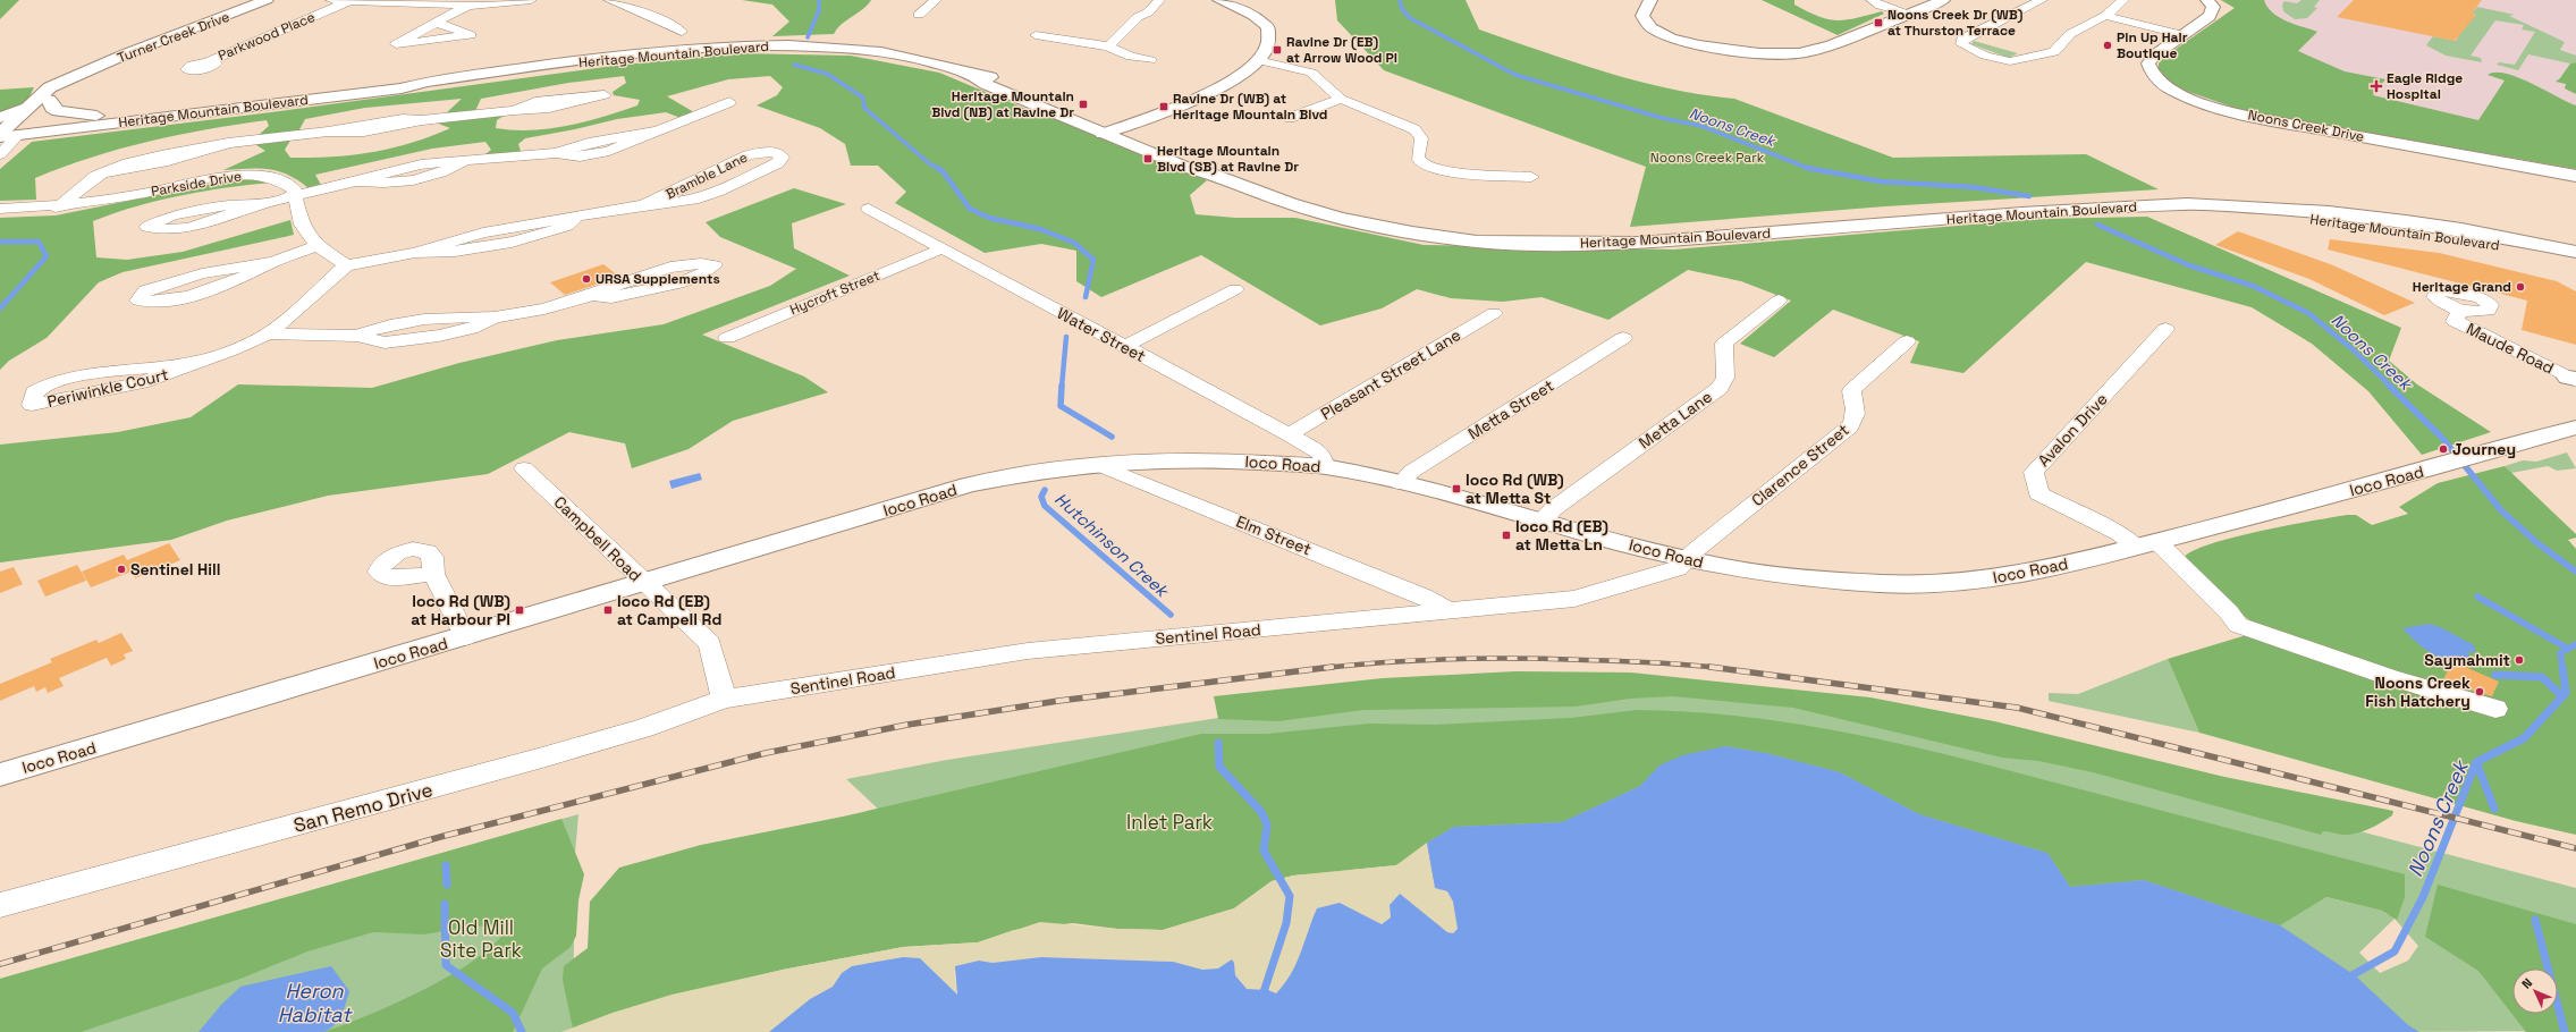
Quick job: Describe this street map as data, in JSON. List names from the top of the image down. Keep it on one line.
{"streets":{"main road":["Turner Creek Drive","Heritage Mountain Boulevard","Noons Creek Drive","Ioco Road"],"street":["Parkwood Place","Bramble Lane","Parkside Drive","Hycroft Street","Water Street","Maude Road","Pleasant Street Lane","Periwinkle Court","Metta Street","Metta Lane","Avalon Drive","Clarence Street","Elm Street","Campbell Road","Sentinel Road","San Remo Drive"]},"crossings":[["Turner Creek Drive","Heritage Mountain Boulevard"],["Hycroft Street","Water Street"],["Water Street","Pleasant Street Lane"],["Water Street","Ioco Road"],["Metta Street","Ioco Road"],["Metta Lane","Ioco Road"],["Avalon Drive","Ioco Road"],["Ioco Road","Clarence Street"],["Ioco Road","Elm Street"],["Ioco Road","Campbell Road"],["Ioco Road","Sentinel Road"],["Clarence Street","Sentinel Road"],["Elm Street","Sentinel Road"],["Campbell Road","Sentinel Road"],["Campbell Road","San Remo Drive"],["Sentinel Road","San Remo Drive"]],"water":["Noons Creek","Hutchinson Creek","Heron Habitat"],"parks":["Noons Creek Park","Inlet Park","Old Mill Site Park"],"places":{"transit":["Noons Creek Dr (WB) at Thurston Terrace","Ravine Dr (EB) at Arrow Wood Pl","Heritage Mountain Blvd (NB) at Ravine Dr","Ravine Dr (WB) at Heritage Mountain Blvd","Heritage Mountain Blvd (SB) at Ravine Dr","Ioco Rd (WB) at Metta St","Ioco Rd (EB) at Metta Ln","Ioco Rd (WB) at Harbour Pl","Ioco Rd (EB) at Campell Rd"],"other":["Pin Up Hair Boutique","URSA Supplements","Heritage Grand","Journey","Sentinel Hill","Saymahmit","Noons Creek Fish Hatchery"],"health":["Eagle Ridge Hospital"]},"north":"top left"}
